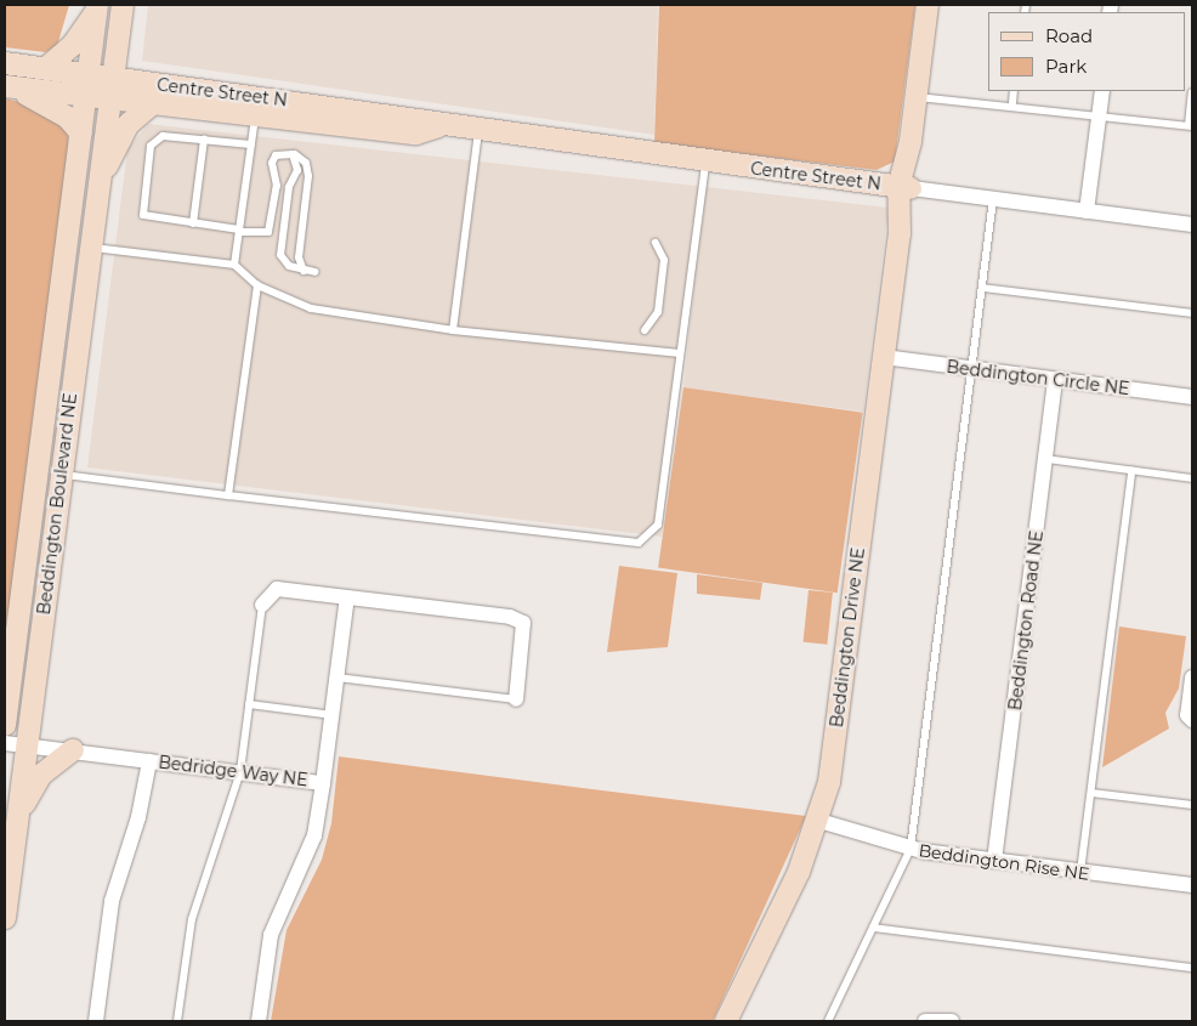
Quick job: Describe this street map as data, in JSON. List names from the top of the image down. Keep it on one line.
{"streets":{"main road":["Centre Street N","Beddington Boulevard NE","Beddington Drive NE"],"street":["Beddington Circle NE","Beddington Road NE","Bedridge Way NE","Beddington Rise NE"]},"crossings":[["Centre Street N","Beddington Boulevard NE"],["Centre Street N","Beddington Drive NE"],["Beddington Circle NE","Beddington Road NE"],["Beddington Circle NE","Beddington Drive NE"],["Beddington Boulevard NE","Bedridge Way NE"],["Beddington Road NE","Beddington Rise NE"],["Beddington Drive NE","Beddington Rise NE"]],"legend":["Road","Park"]}
